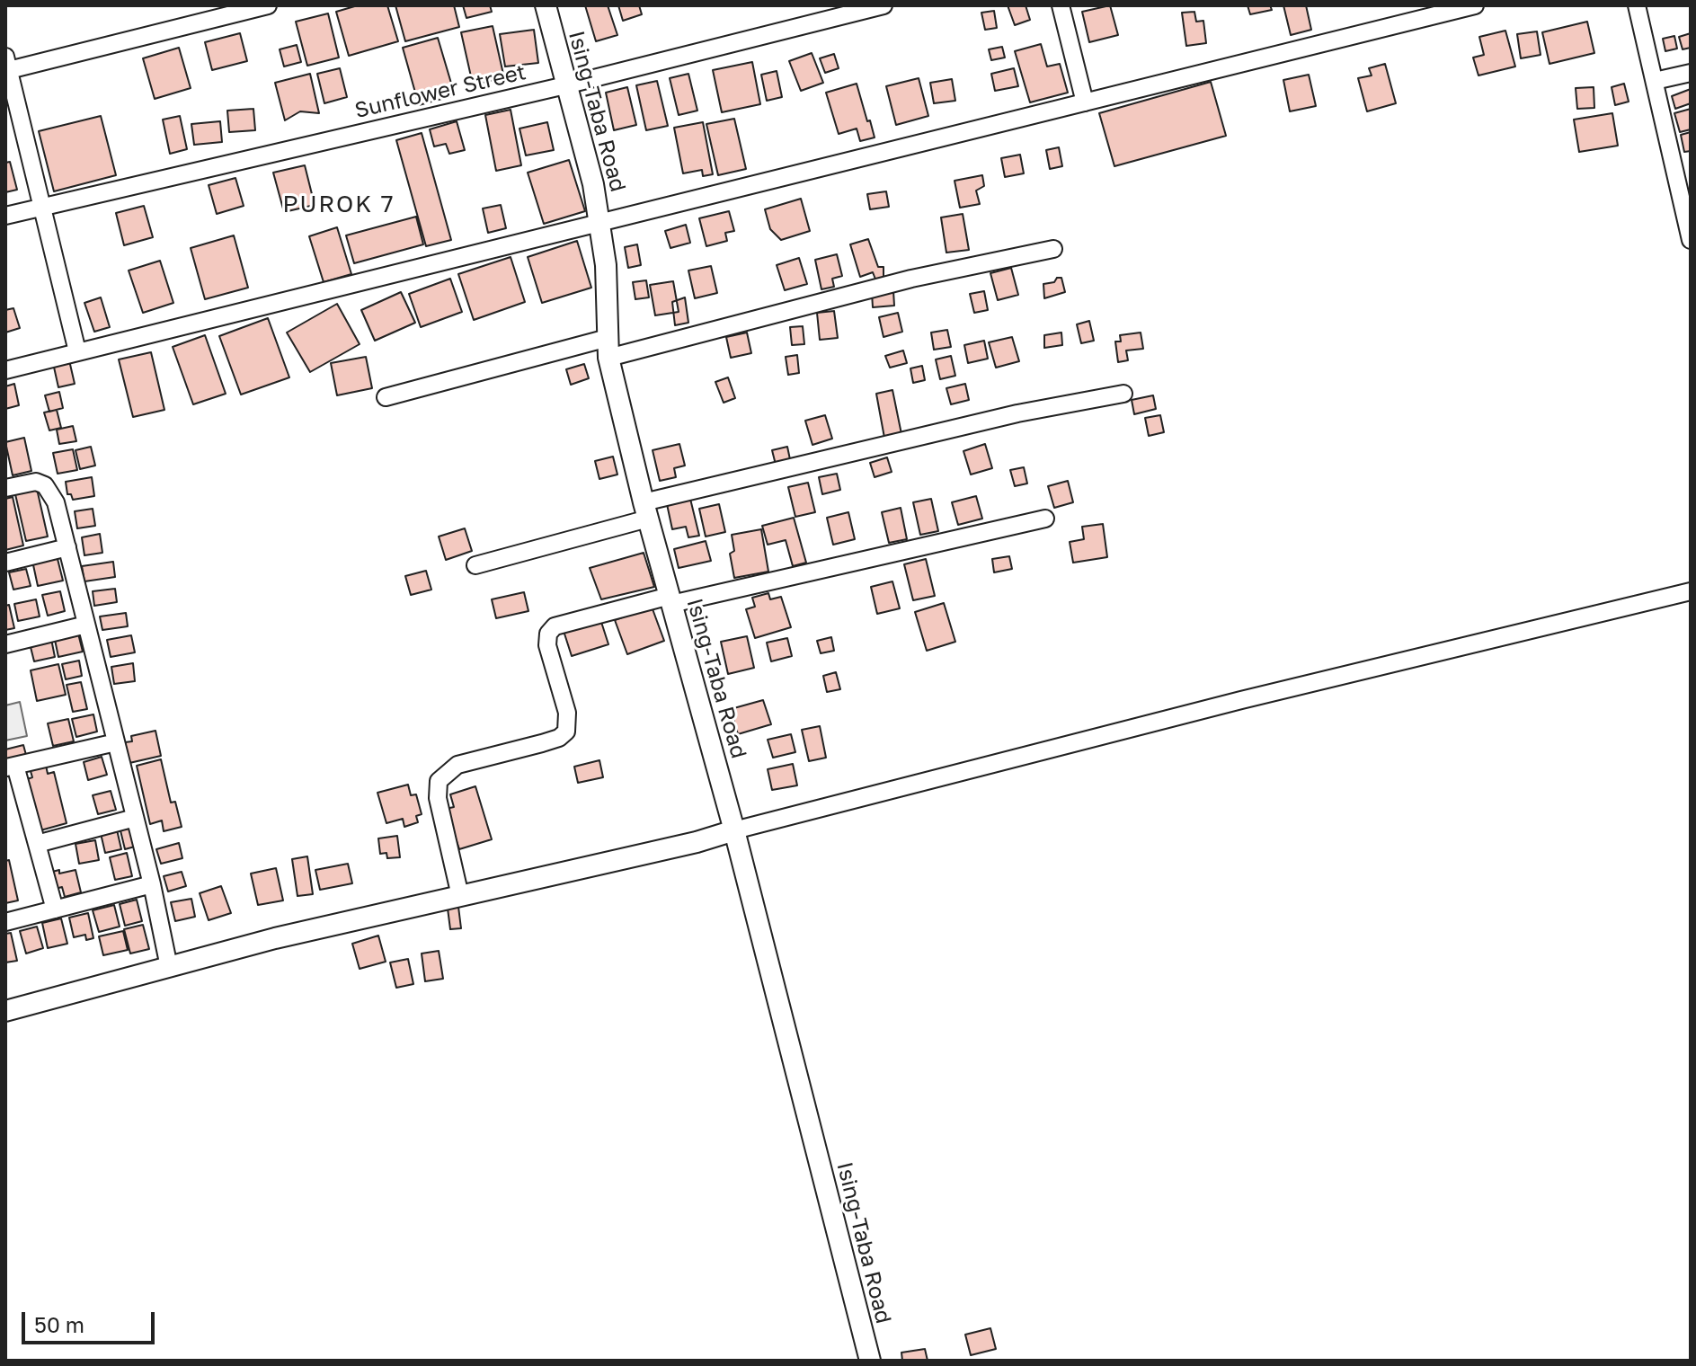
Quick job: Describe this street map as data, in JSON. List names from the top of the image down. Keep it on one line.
{"streets":{"street":["Sunflower Street","Ising-Taba Road"]},"crossings":[["Sunflower Street","Ising-Taba Road"]],"districts":["PUROK 7"],"scale_bar":"50 m"}
